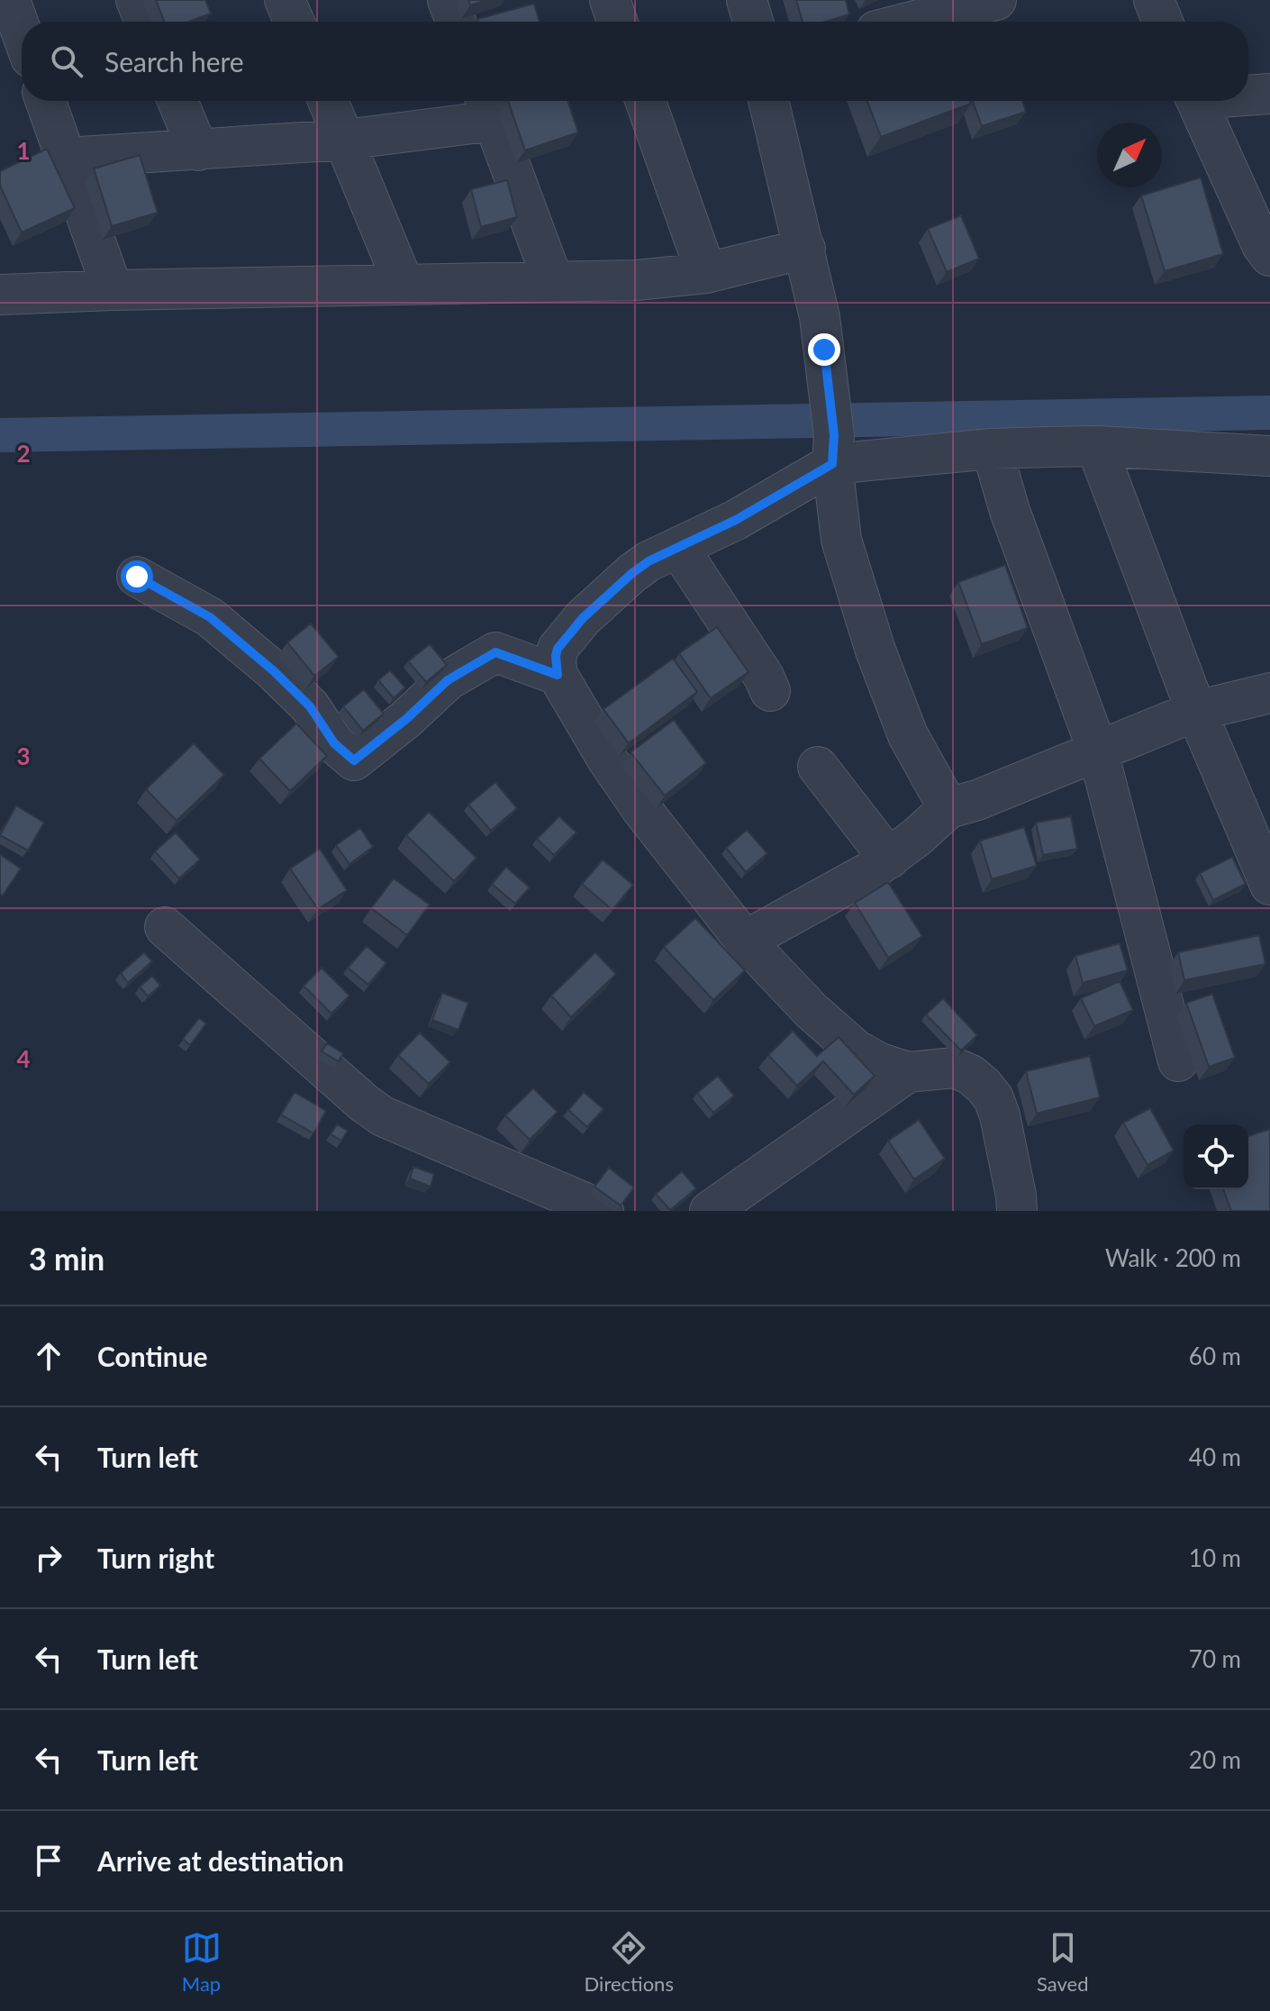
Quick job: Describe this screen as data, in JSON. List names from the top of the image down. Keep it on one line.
{"north":"top right","page":{"search":"Search here","heading":["3 min","Walk · 200 m"],"list":[["Continue","60 m"],["Turn left","40 m"],["Turn right","10 m"],["Turn left","70 m"],["Turn left","20 m"],"Arrive at destination"],"nav":["Map","Directions","Saved"]},"grid":{"rows":["1","2","3","4"]}}
